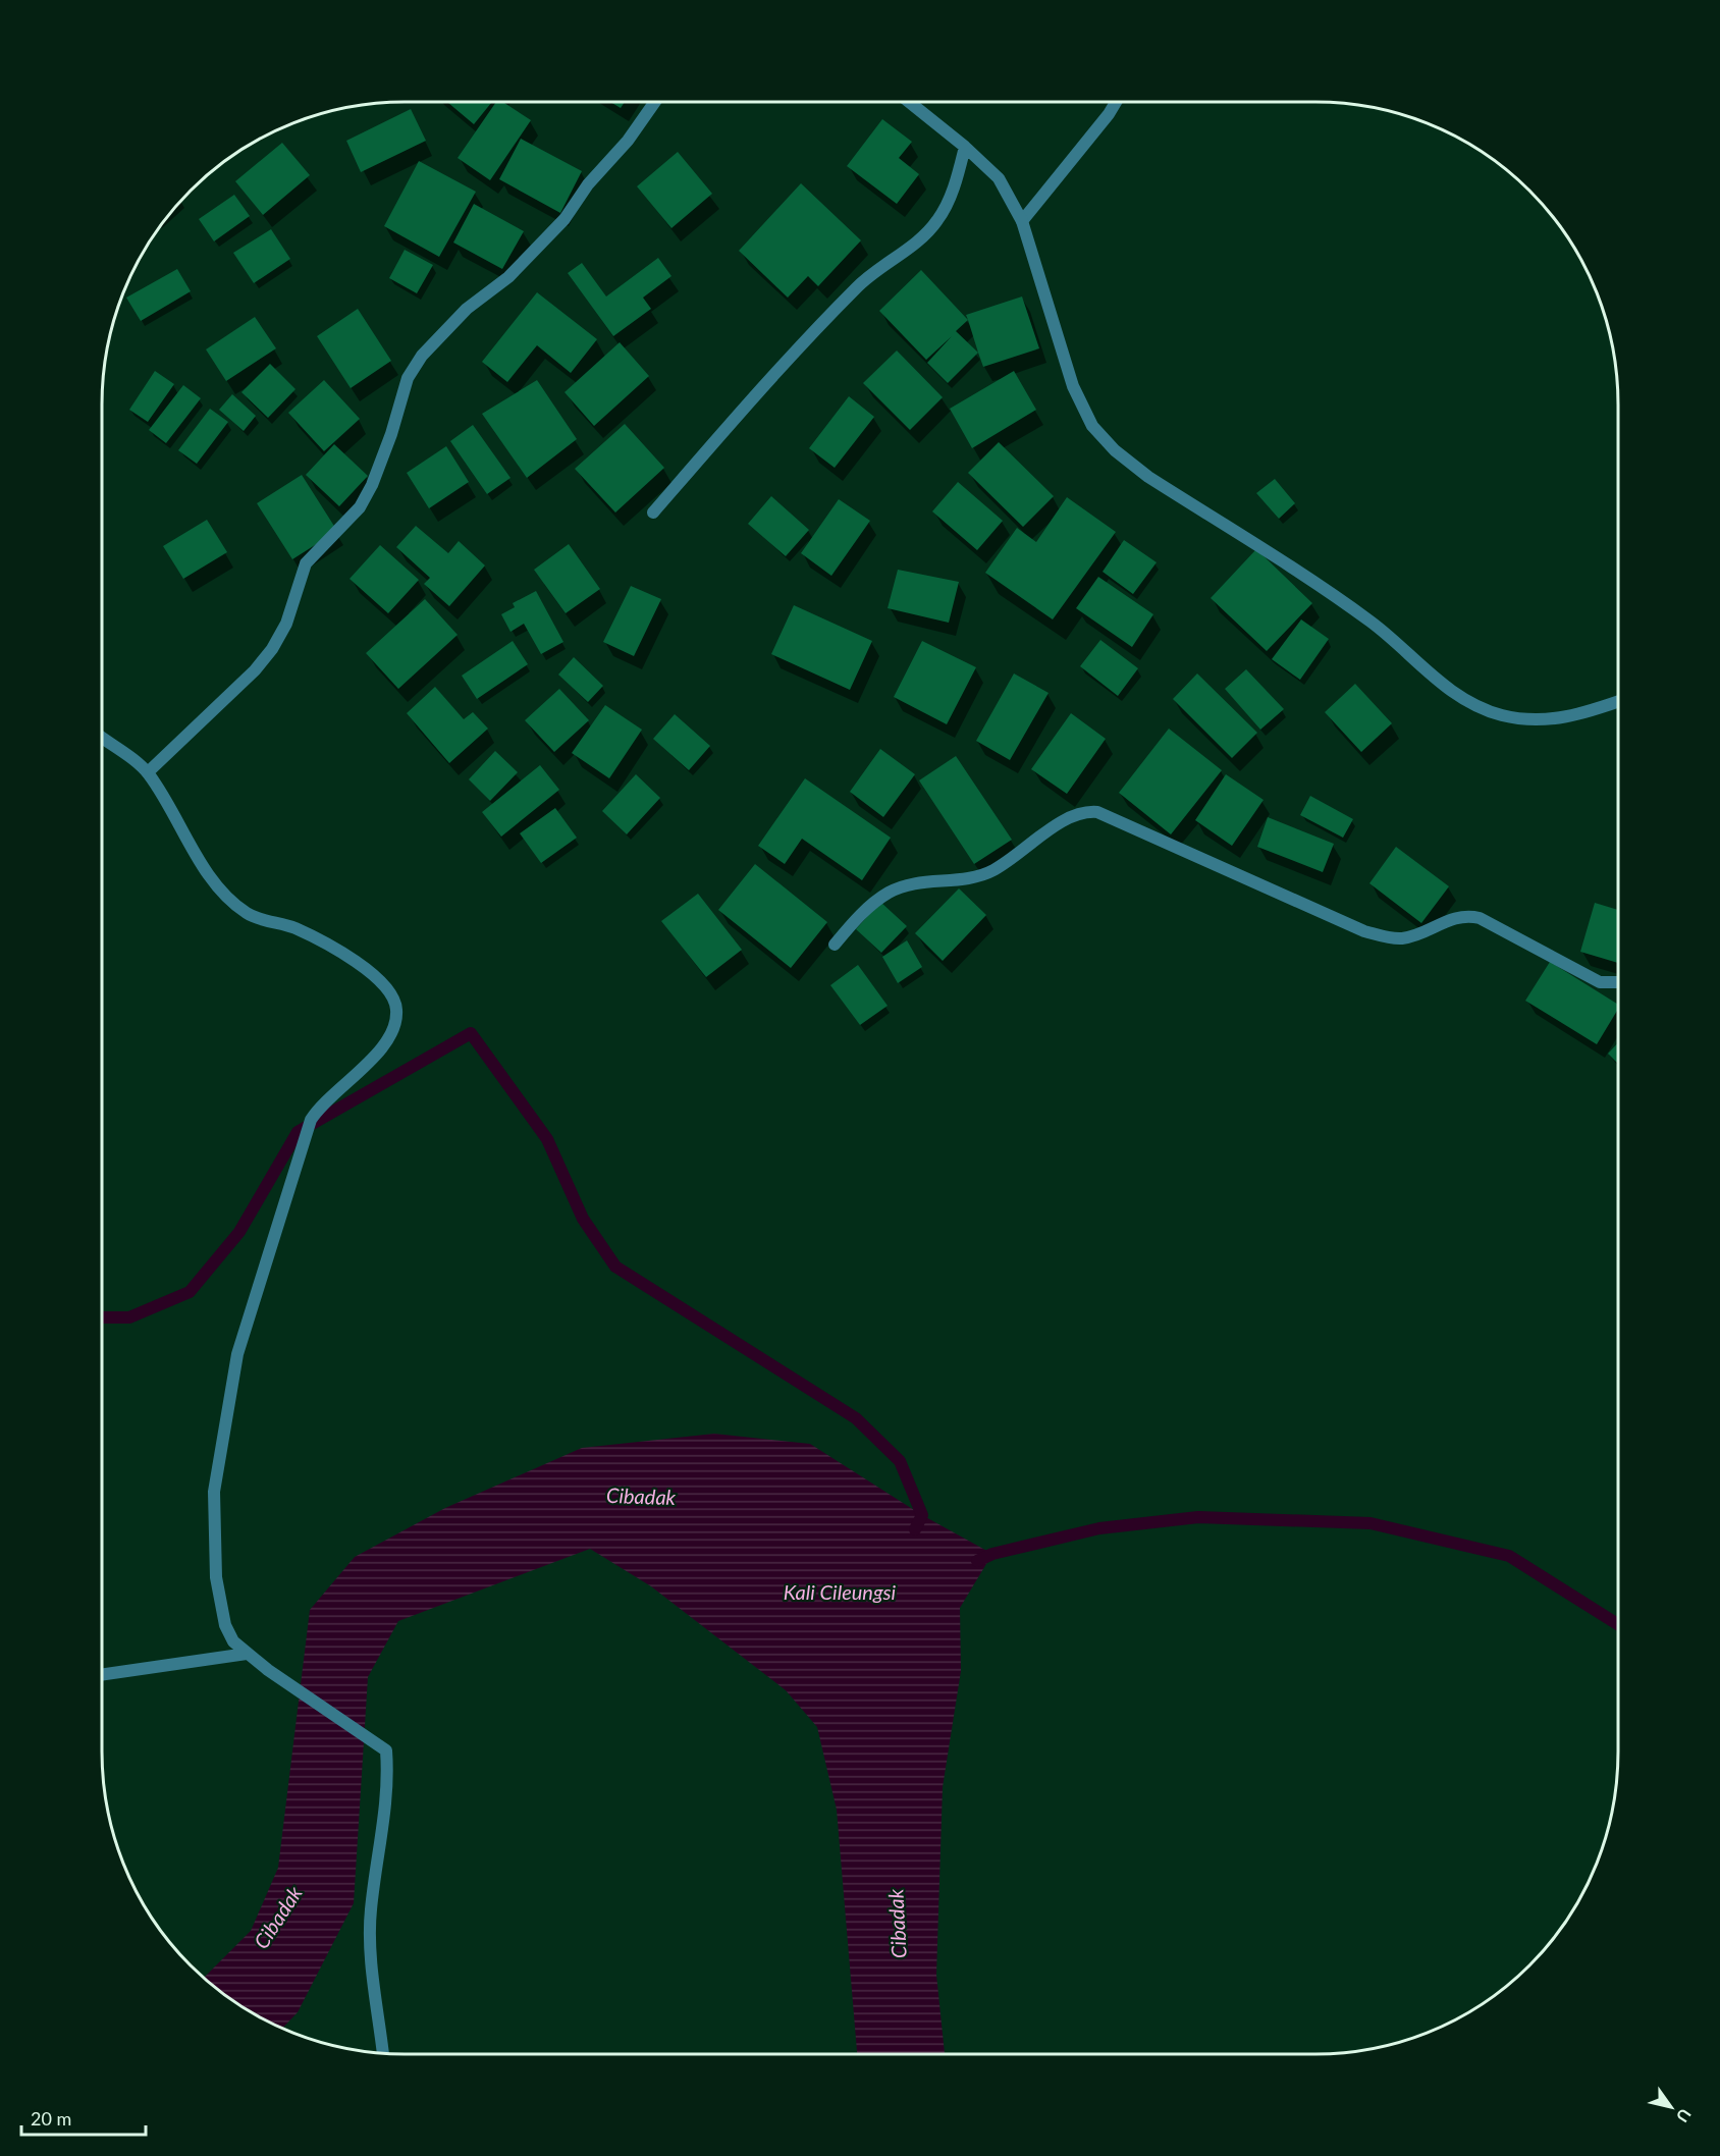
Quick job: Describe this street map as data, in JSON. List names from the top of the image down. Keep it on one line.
{"water":["Cibadak","Kali Cileungsi"],"scale_bar":"20 m","north":"bottom right"}
